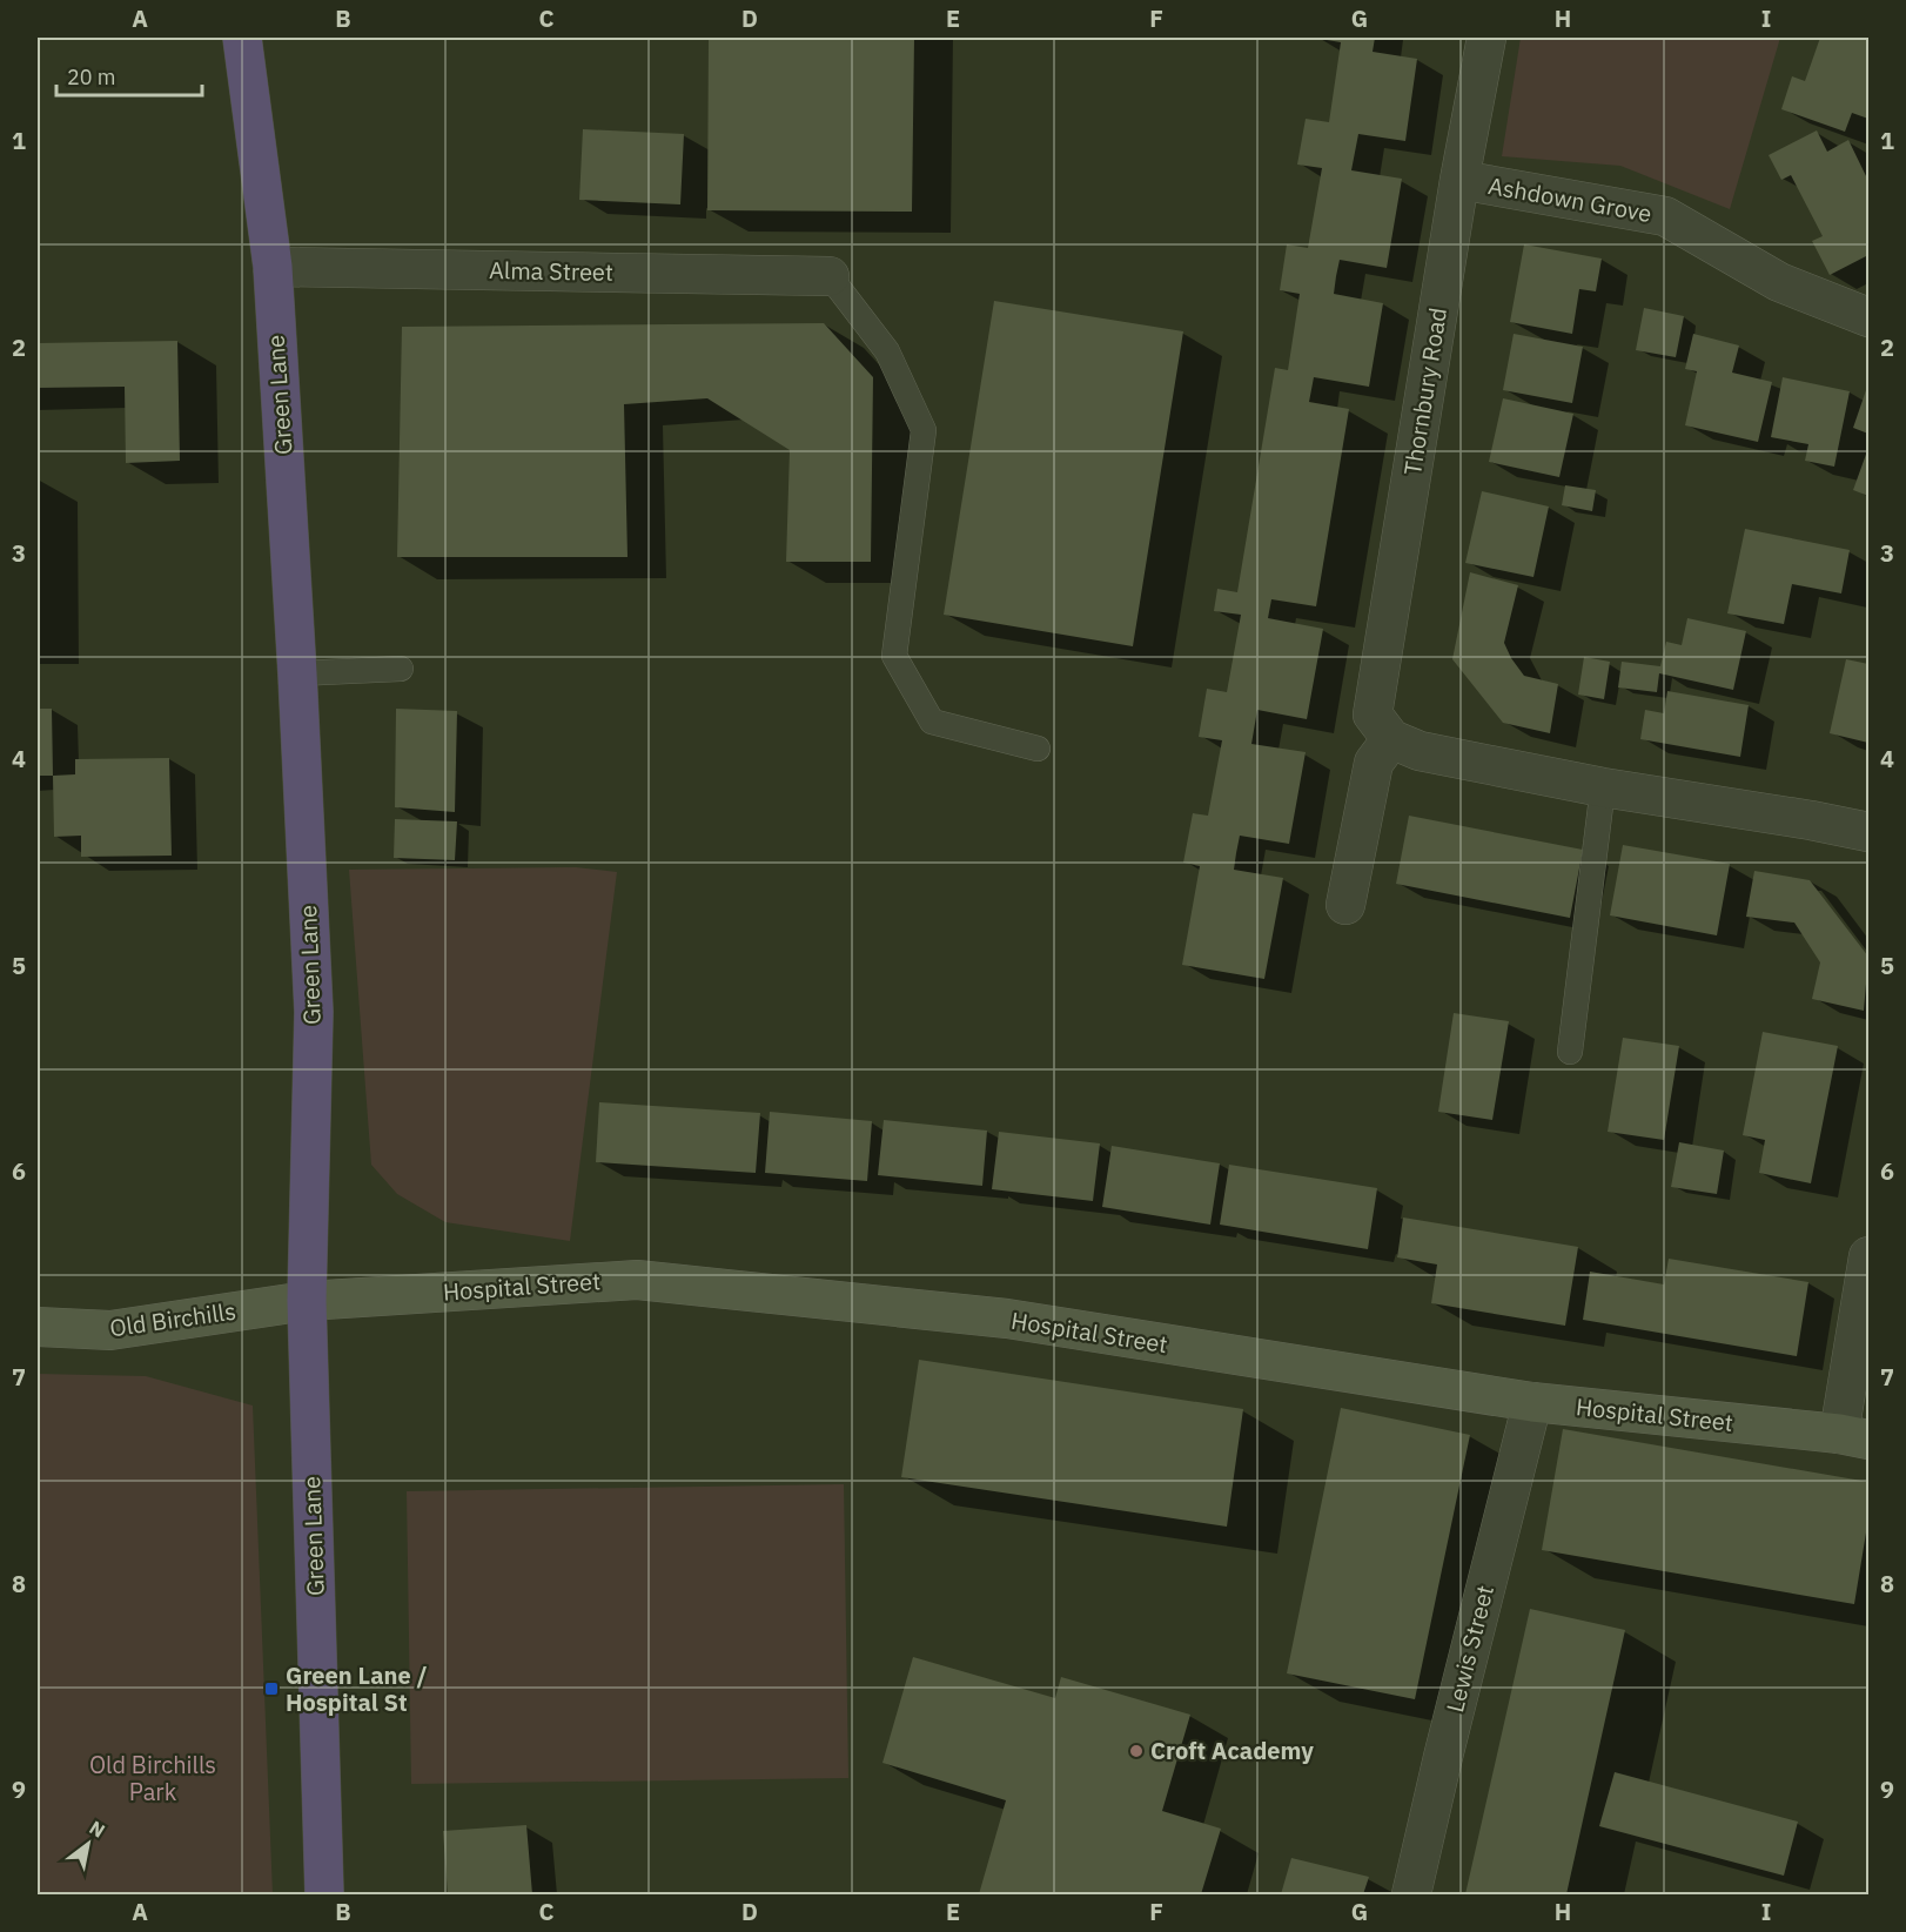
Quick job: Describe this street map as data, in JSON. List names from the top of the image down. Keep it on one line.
{"streets":{"highway":["Green Lane"],"street":["Ashdown Grove","Alma Street","Thornbury Road","Hospital Street","Old Birchills","Lewis Street"]},"crossings":[["Ashdown Grove","Thornbury Road"],["Alma Street","Green Lane"],["Green Lane","Hospital Street"],["Green Lane","Old Birchills"],["Hospital Street","Old Birchills"],["Hospital Street","Lewis Street"]],"parks":["Old Birchills Park"],"places":{"transit":["Green Lane / Hospital St"],"other":["Croft Academy"]},"scale_bar":"20 m","north":"top right","grid":{"columns":["A","B","C","D","E","F","G","H","I"],"rows":["1","2","3","4","5","6","7","8","9"]}}
